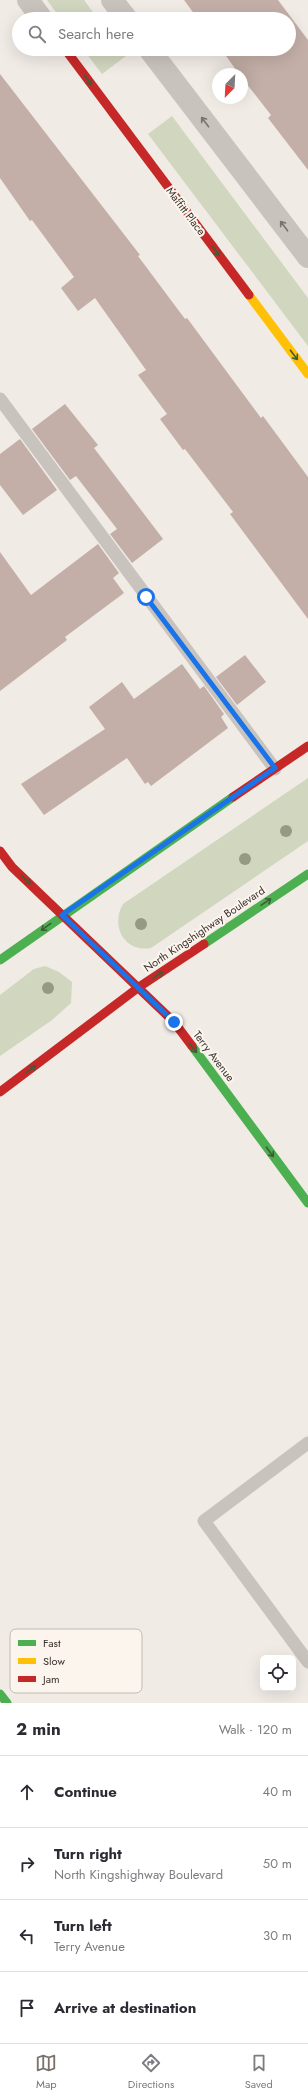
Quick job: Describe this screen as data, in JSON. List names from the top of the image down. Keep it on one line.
{"streets":{"street":["Maffitt Place","North Kingshighway Boulevard","Terry Avenue"]},"crossings":[["North Kingshighway Boulevard","Terry Avenue"]],"one_way":["North Kingshighway Boulevard","Terry Avenue"],"legend":["Fast","Slow","Jam"],"north":"bottom left","page":{"search":"Search here","heading":["2 min","Walk · 120 m"],"list":[["Continue","40 m"],["Turn right","North Kingshighway Boulevard","50 m"],["Turn left","Terry Avenue","30 m"],"Arrive at destination"],"nav":["Map","Directions","Saved"]}}
